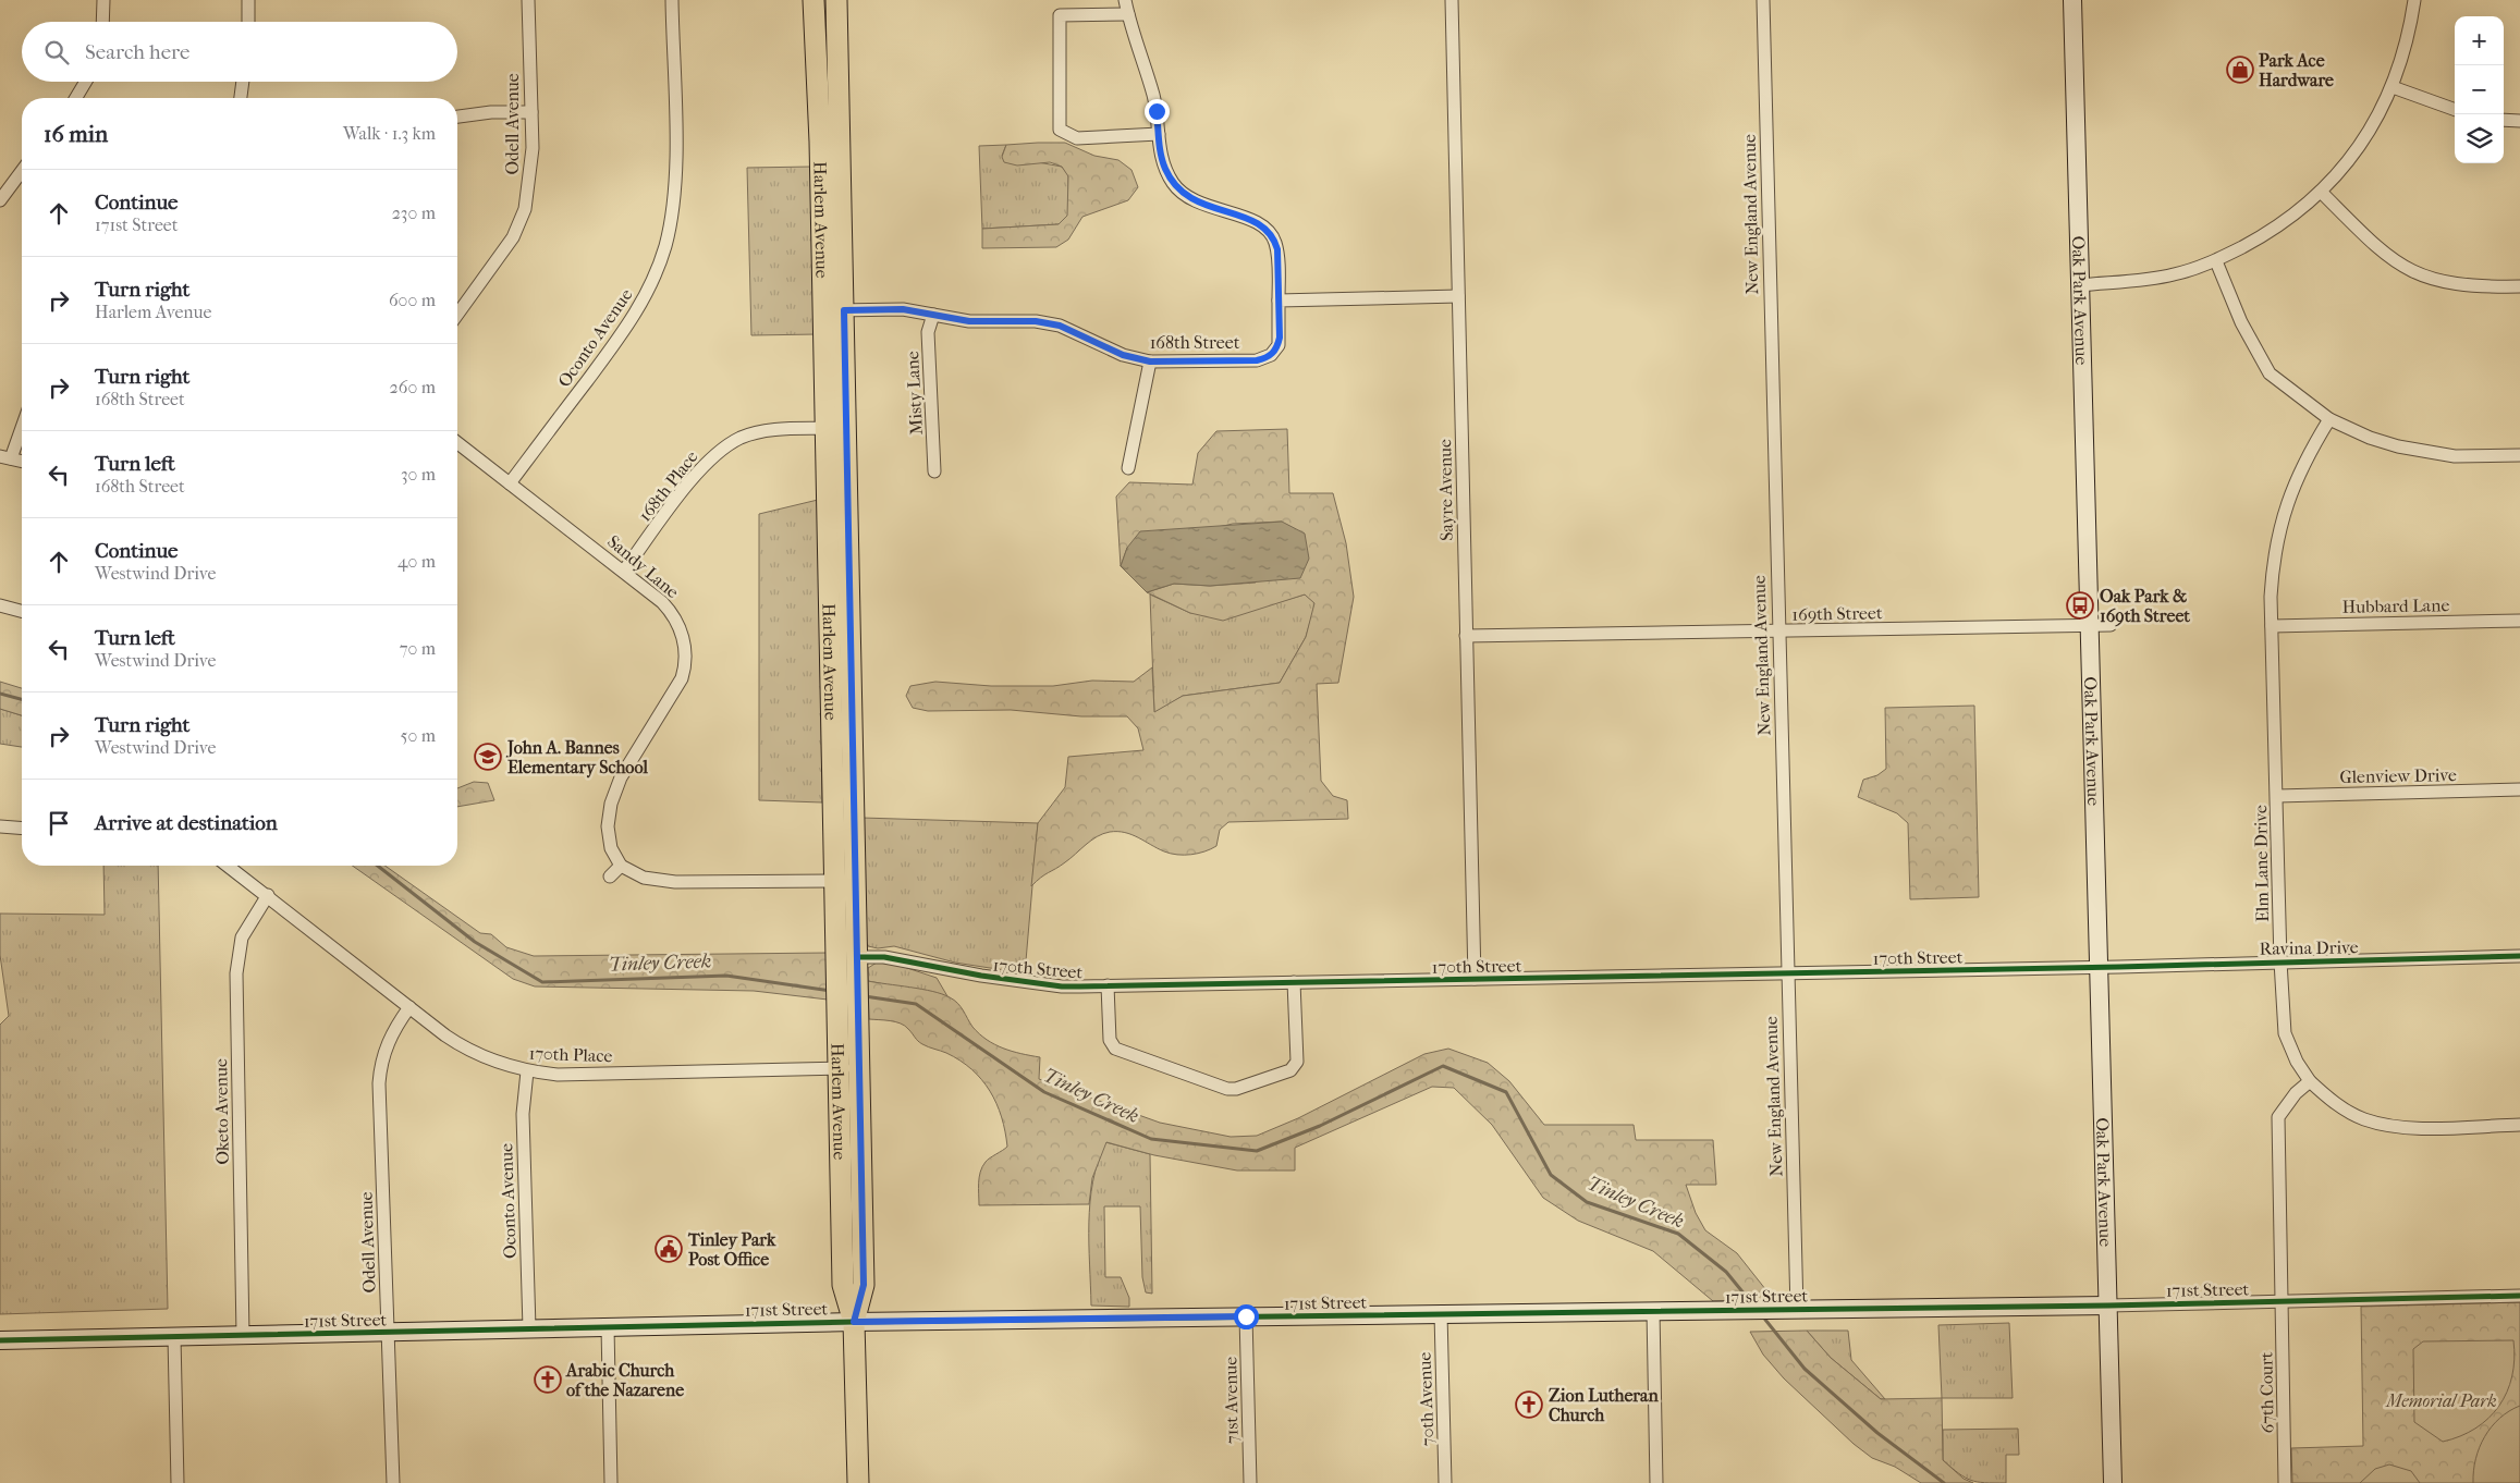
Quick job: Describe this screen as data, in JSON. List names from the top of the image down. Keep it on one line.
{"streets":{"main road":["Harlem Avenue"],"street":["Odell Avenue","New England Avenue","Oak Park Avenue","Oconto Avenue","168th Street","Misty Lane","168th Place","Sayre Avenue","Sandy Lane","Hubbard Lane","169th Street","Glenview Drive","Elm Lane Drive","Ravina Drive","170th Street","170th Place","Oketo Avenue","171st Street","67th Court","70th Avenue","71st Avenue"]},"crossings":[["Odell Avenue","170th Place"],["Odell Avenue","171st Street"],["New England Avenue","169th Street"],["New England Avenue","170th Street"],["New England Avenue","171st Street"],["Harlem Avenue","168th Street"],["Harlem Avenue","168th Place"],["Harlem Avenue","170th Street"],["Harlem Avenue","170th Place"],["Harlem Avenue","171st Street"],["Oak Park Avenue","169th Street"],["Oak Park Avenue","Ravina Drive"],["Oak Park Avenue","170th Street"],["Oak Park Avenue","171st Street"],["Oconto Avenue","Sandy Lane"],["Oconto Avenue","170th Place"],["Oconto Avenue","171st Street"],["168th Street","Misty Lane"],["168th Place","Sandy Lane"],["Sayre Avenue","169th Street"],["Sayre Avenue","170th Street"],["Hubbard Lane","Elm Lane Drive"],["Glenview Drive","Elm Lane Drive"],["Elm Lane Drive","Ravina Drive"],["Ravina Drive","170th Street"],["170th Place","Oketo Avenue"],["Oketo Avenue","171st Street"],["171st Street","67th Court"],["171st Street","70th Avenue"],["171st Street","71st Avenue"]],"water":["Tinley Creek"],"parks":["Memorial Park"],"places":{"shop":["Park Ace Hardware"],"bus stop":["Oak Park & 169th Street"],"school or university":["John A. Bannes Elementary School"],"public building":["Tinley Park Post Office"],"church":["Arabic Church of the Nazarene","Zion Lutheran Church"]},"page":{"map_buttons":["+","−"],"search":"Search here","heading":["16 min","Walk · 1.3 km"],"list":[["Continue","171st Street","230 m"],["Turn right","Harlem Avenue","600 m"],["Turn right","168th Street","260 m"],["Turn left","168th Street","30 m"],["Continue","Westwind Drive","40 m"],["Turn left","Westwind Drive","70 m"],["Turn right","Westwind Drive","50 m"],"Arrive at destination"]}}
